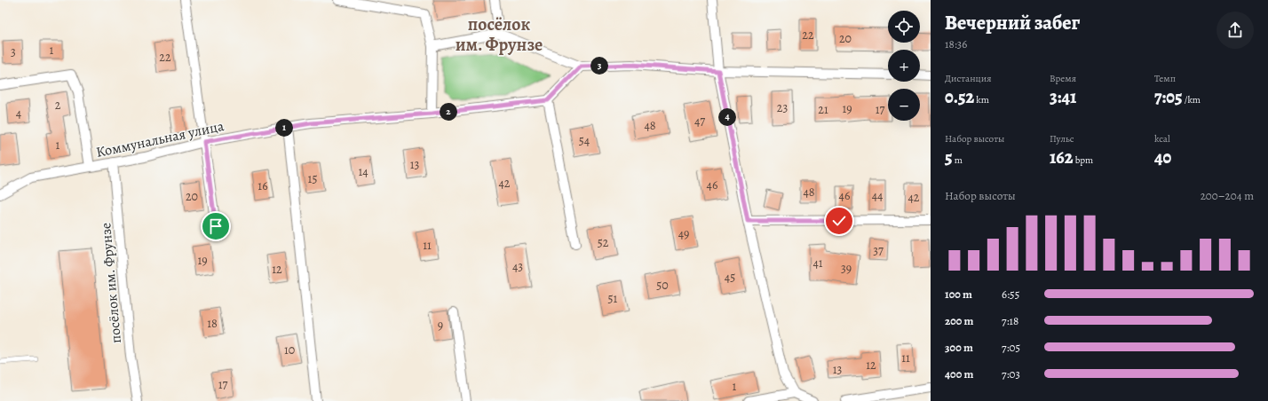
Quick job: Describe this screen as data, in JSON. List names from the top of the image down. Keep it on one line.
{"streets":{"street":["Коммунальная улица","посёлок им. Фрунзе"]},"crossings":[["Коммунальная улица","посёлок им. Фрунзе"]],"districts":["посёлок им. Фрунзе"],"house_numbers":["22","20","1","3","22","2","23","19","21","17","4","47","48","54","1","13","14","15","42","46","16","48","46","44","20","42","49","52","11","37","19","41","43","39","12","45","50","51","18","9","10","11","12","13","17","1"],"page":{"heading":["Вечерний забег","18:36"],"map_buttons":["+","−"],"pins":["3","2","4","1"],"stats":[["Дистанция","0.52 km"],["Время","3:41"],["Темп","7:05 /km"],["Набор высоты","5 m"],["Пульс","162 bpm"],["kcal","40"]],"chart":["Набор высоты","200–204 m"],"list":[{"name":"100 m","note":"6:55"},{"name":"200 m","note":"7:18"},{"name":"300 m","note":"7:05"},{"name":"400 m","note":"7:03"}]}}
